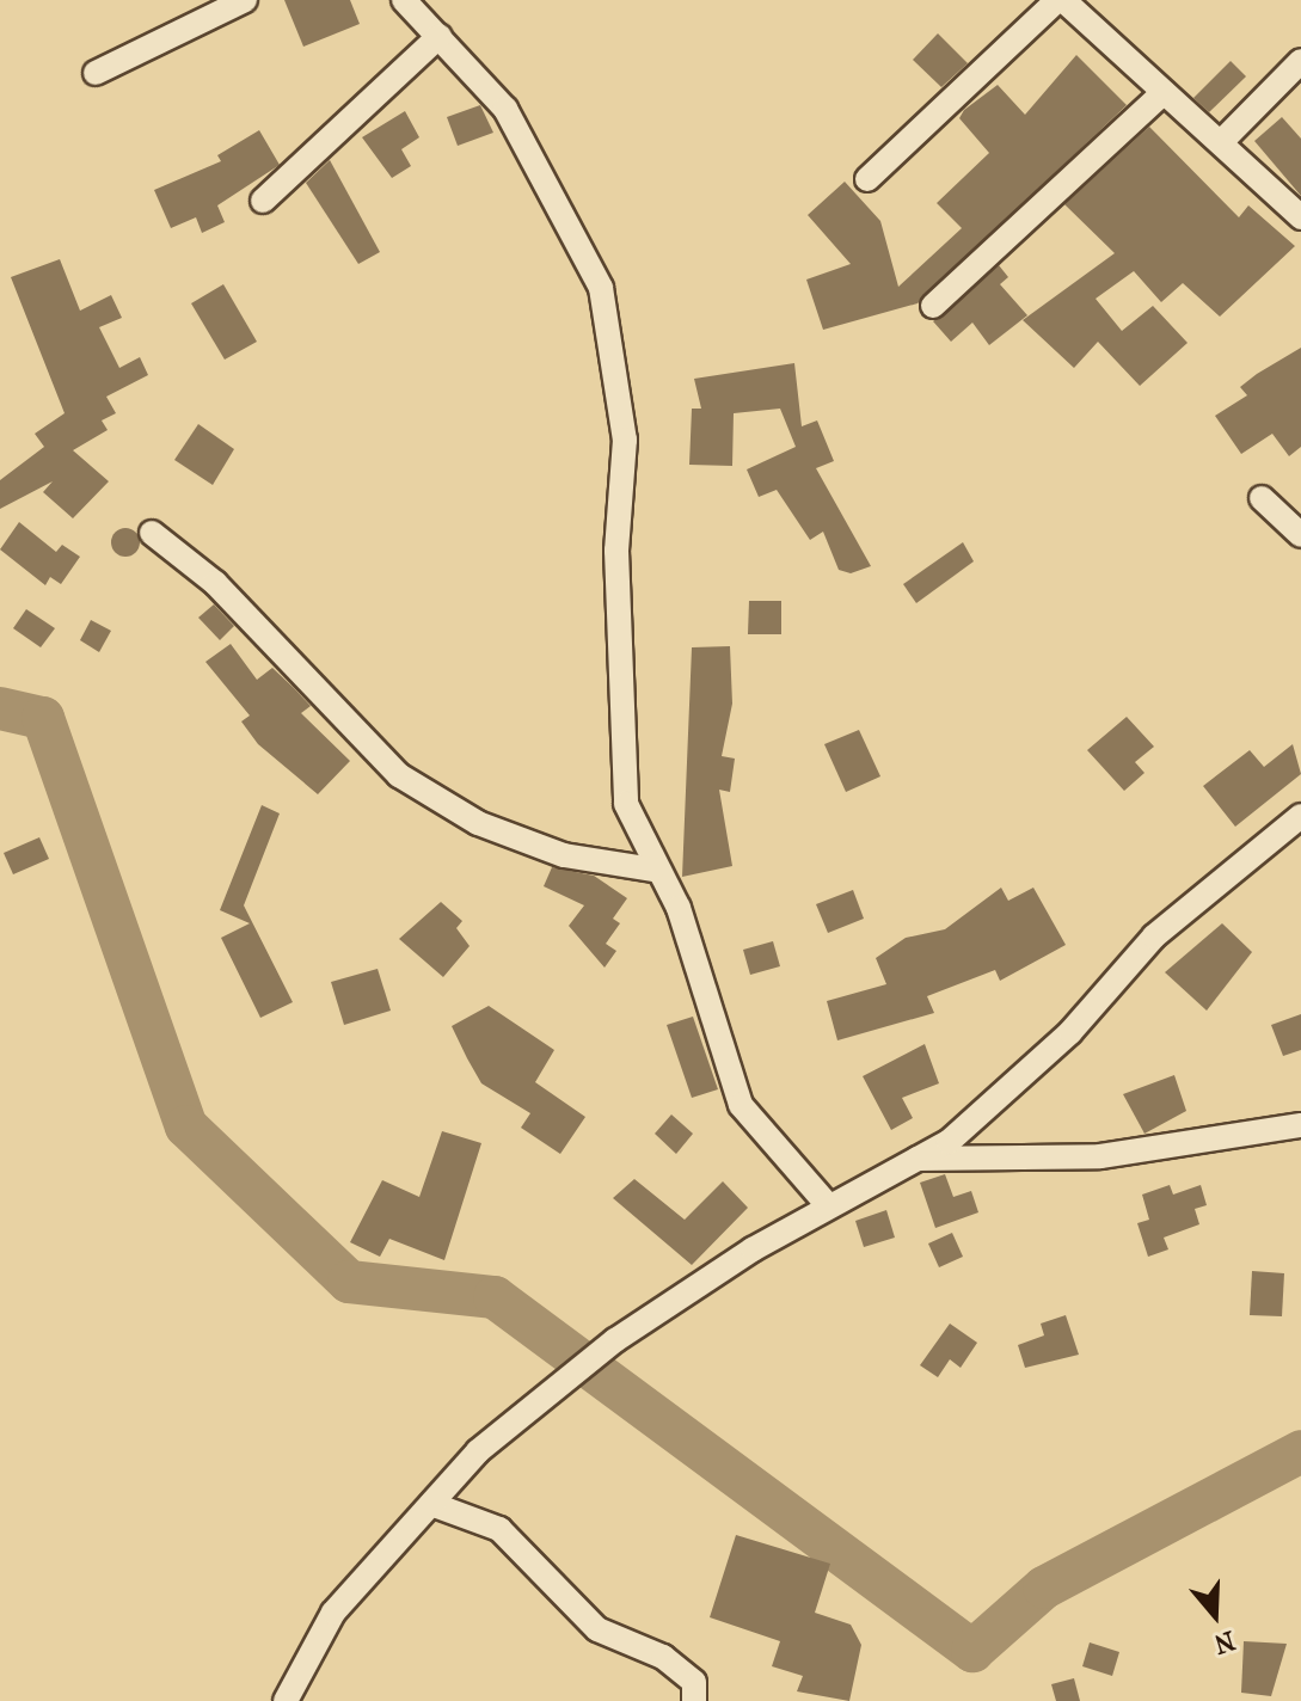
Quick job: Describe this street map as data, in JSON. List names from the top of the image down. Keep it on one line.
{"north":"bottom"}
